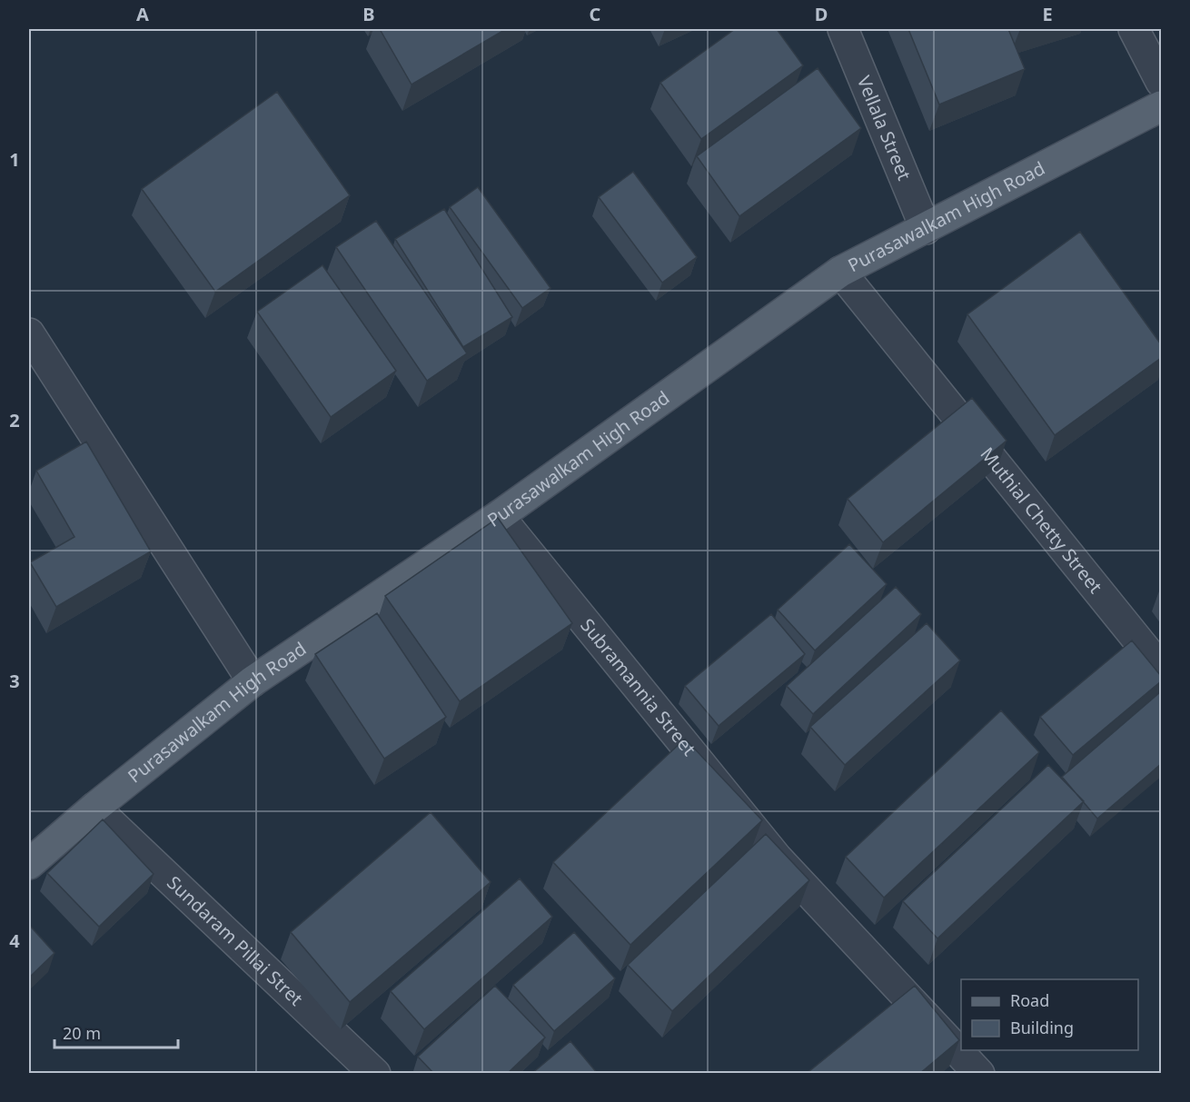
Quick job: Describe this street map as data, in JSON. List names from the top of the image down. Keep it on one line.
{"streets":{"main road":["Purasawalkam High Road"],"street":["Vellala Street","Muthial Chetty Street","Subramannia Street","Sundaram Pillai Stret"]},"crossings":[["Vellala Street","Purasawalkam High Road"],["Purasawalkam High Road","Muthial Chetty Street"],["Purasawalkam High Road","Subramannia Street"],["Purasawalkam High Road","Sundaram Pillai Stret"]],"legend":["Road","Building"],"scale_bar":"20 m","grid":{"columns":["A","B","C","D","E"],"rows":["1","2","3","4"]}}
